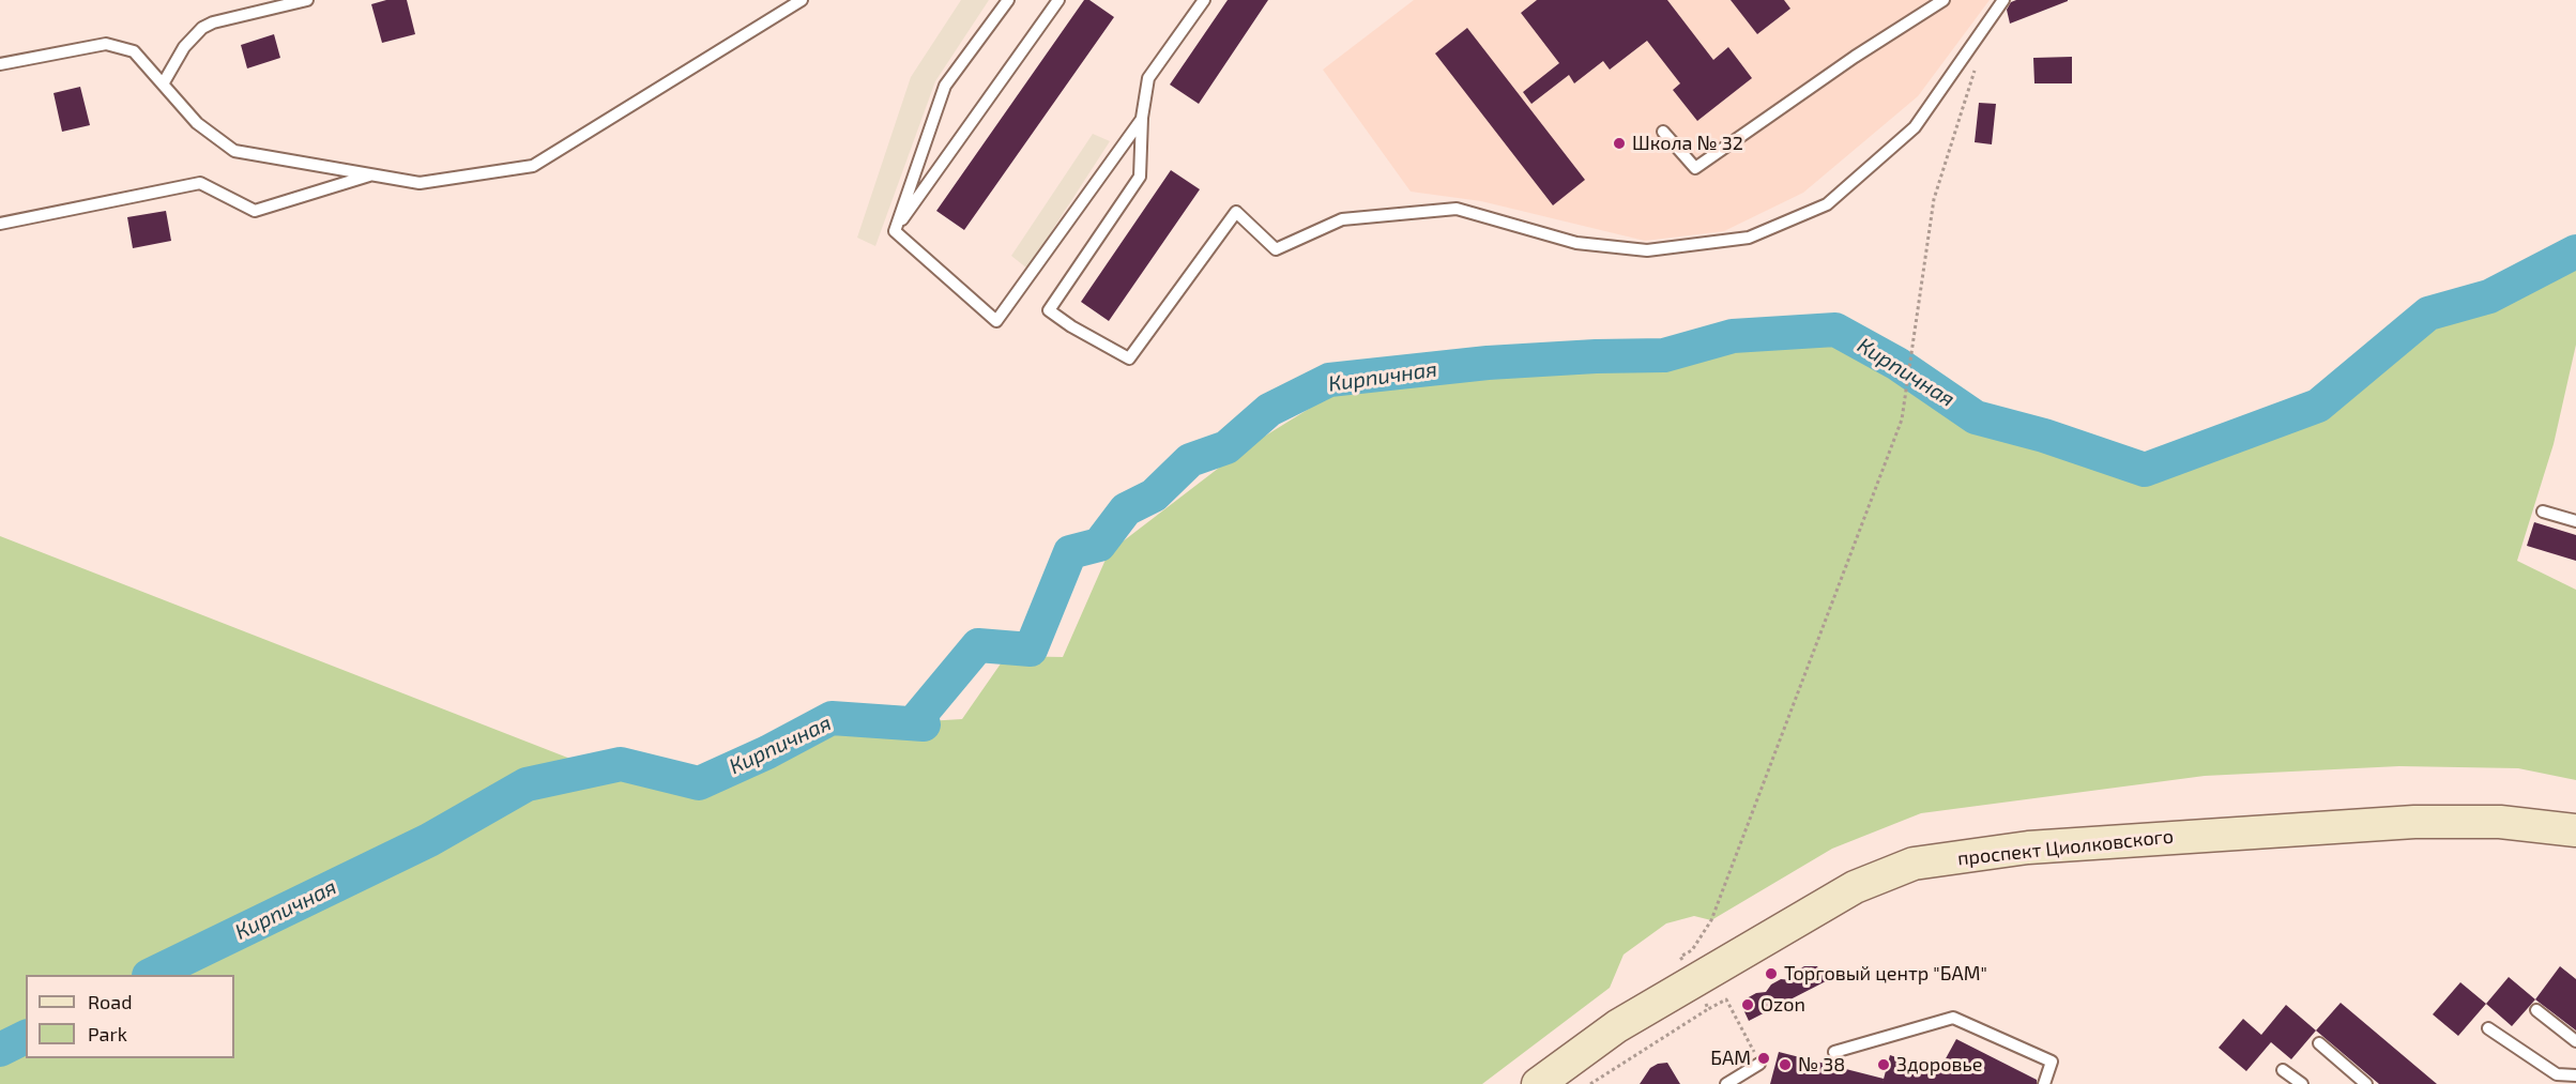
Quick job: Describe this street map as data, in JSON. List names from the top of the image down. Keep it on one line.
{"streets":{"main road":["проспект Циолковского"]},"water":["Кирпичная"],"places":["Школа № 32","Торговый центр \"БАМ\"","Ozon","БАМ","№ 38","Здоровье"],"legend":["Road","Park"]}
